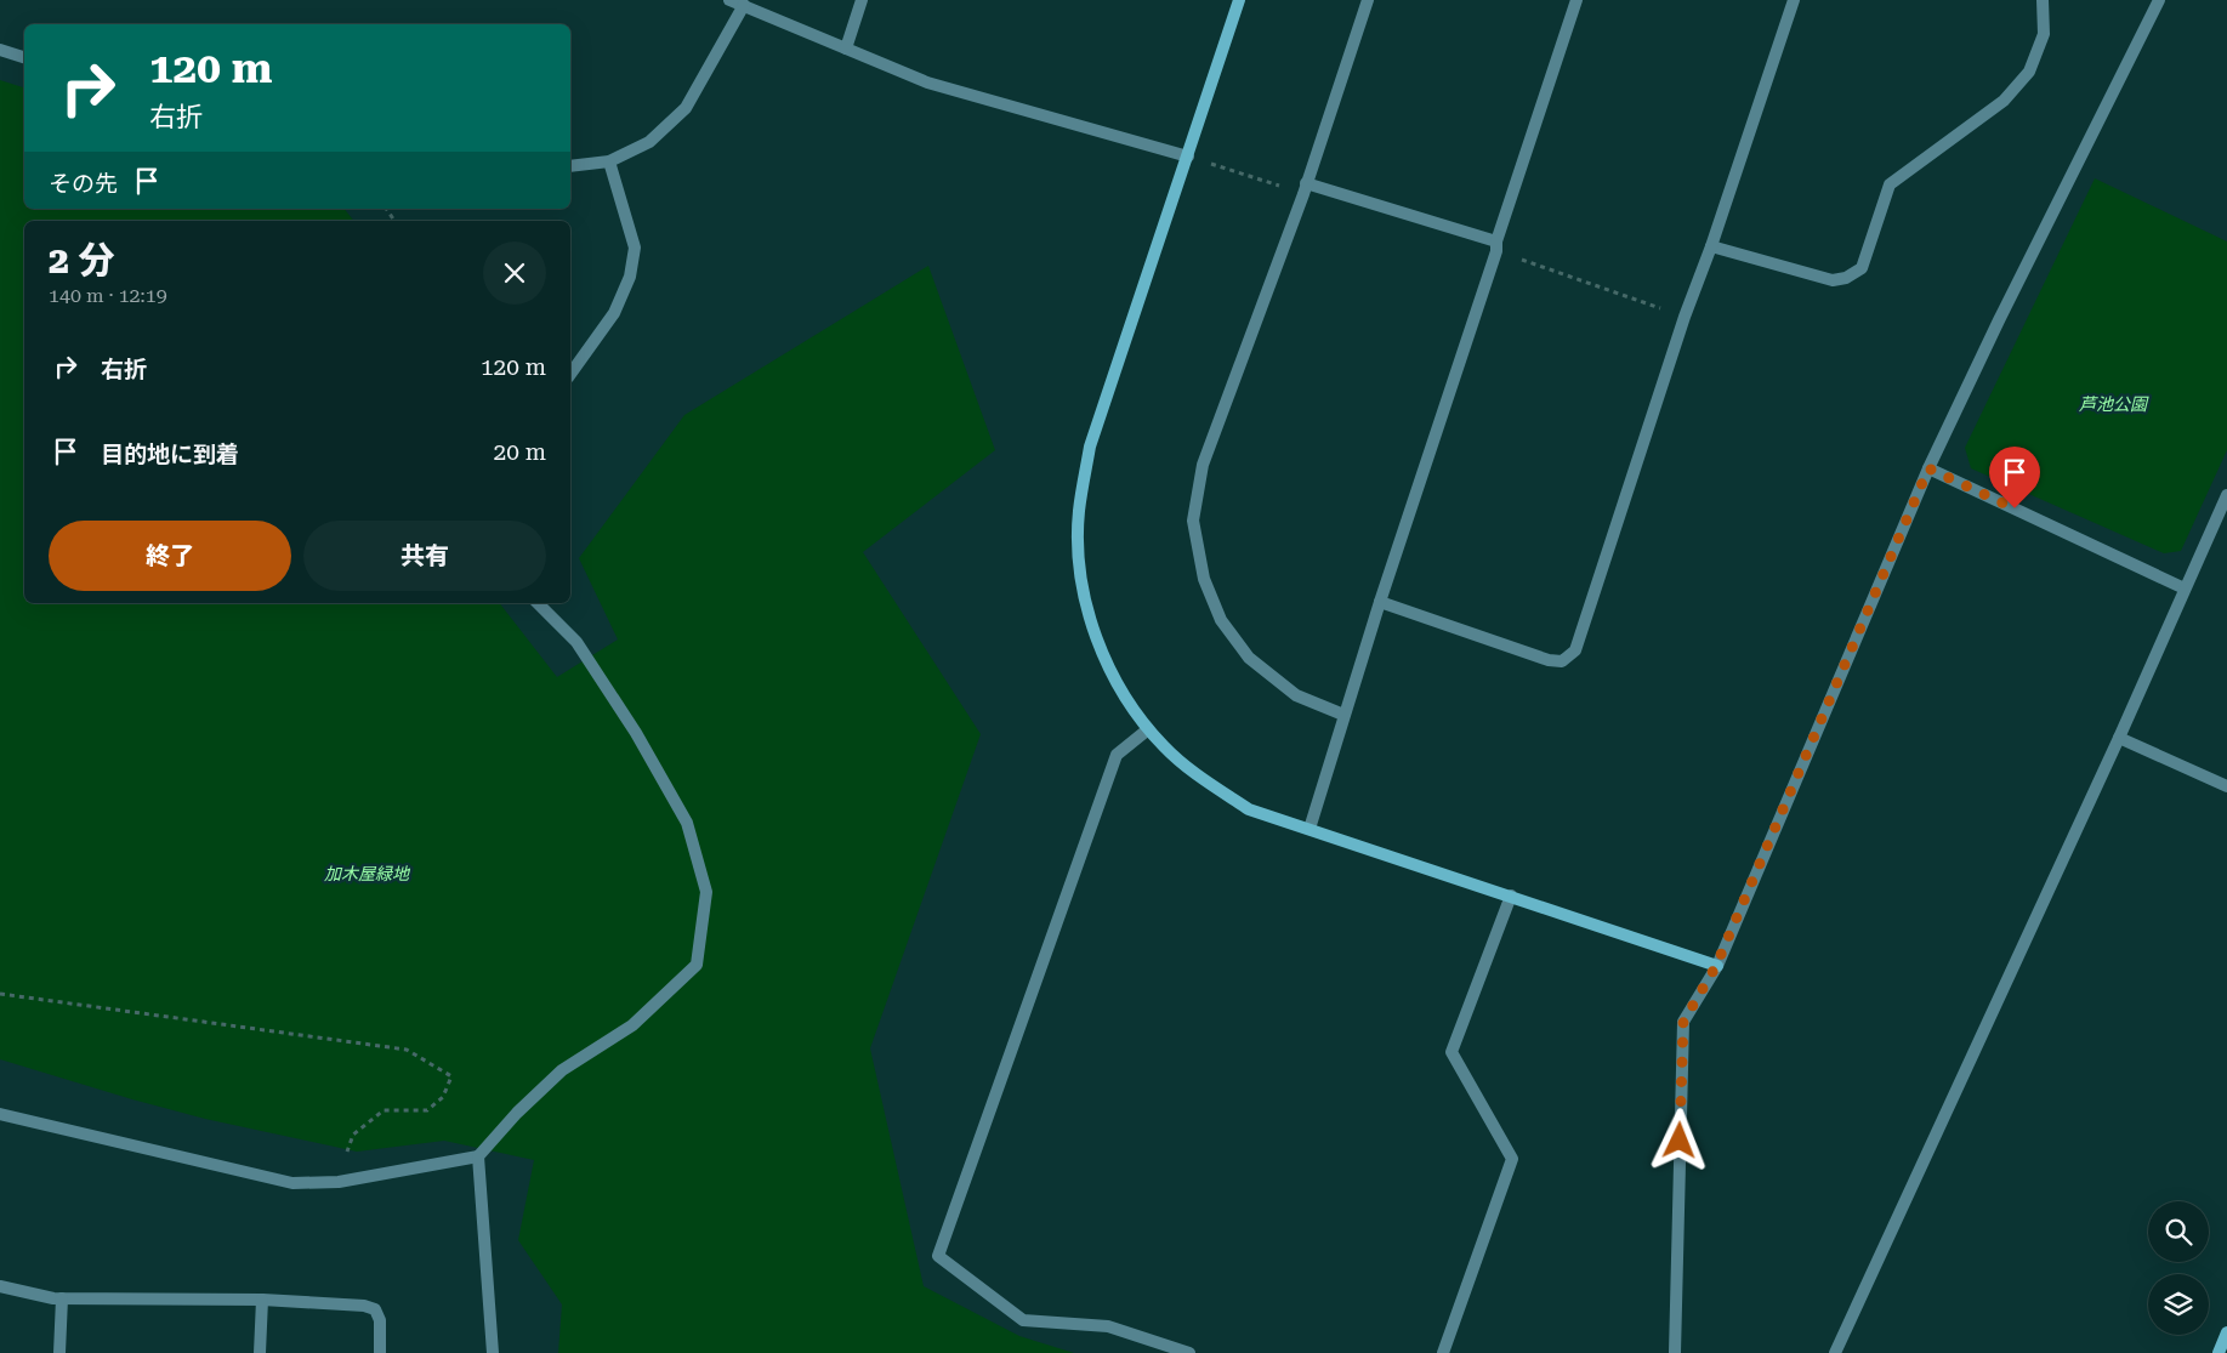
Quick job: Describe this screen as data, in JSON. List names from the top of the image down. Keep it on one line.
{"parks":["芦池公園","加木屋緑地"],"page":{"turn":["120 m","右折"],"then":"その先","heading":["2 分","140 m · 12:19"],"list":[{"name":"右折","value":"120 m"},{"name":"目的地に到着","value":"20 m"}],"buttons":["終了","共有"]}}
